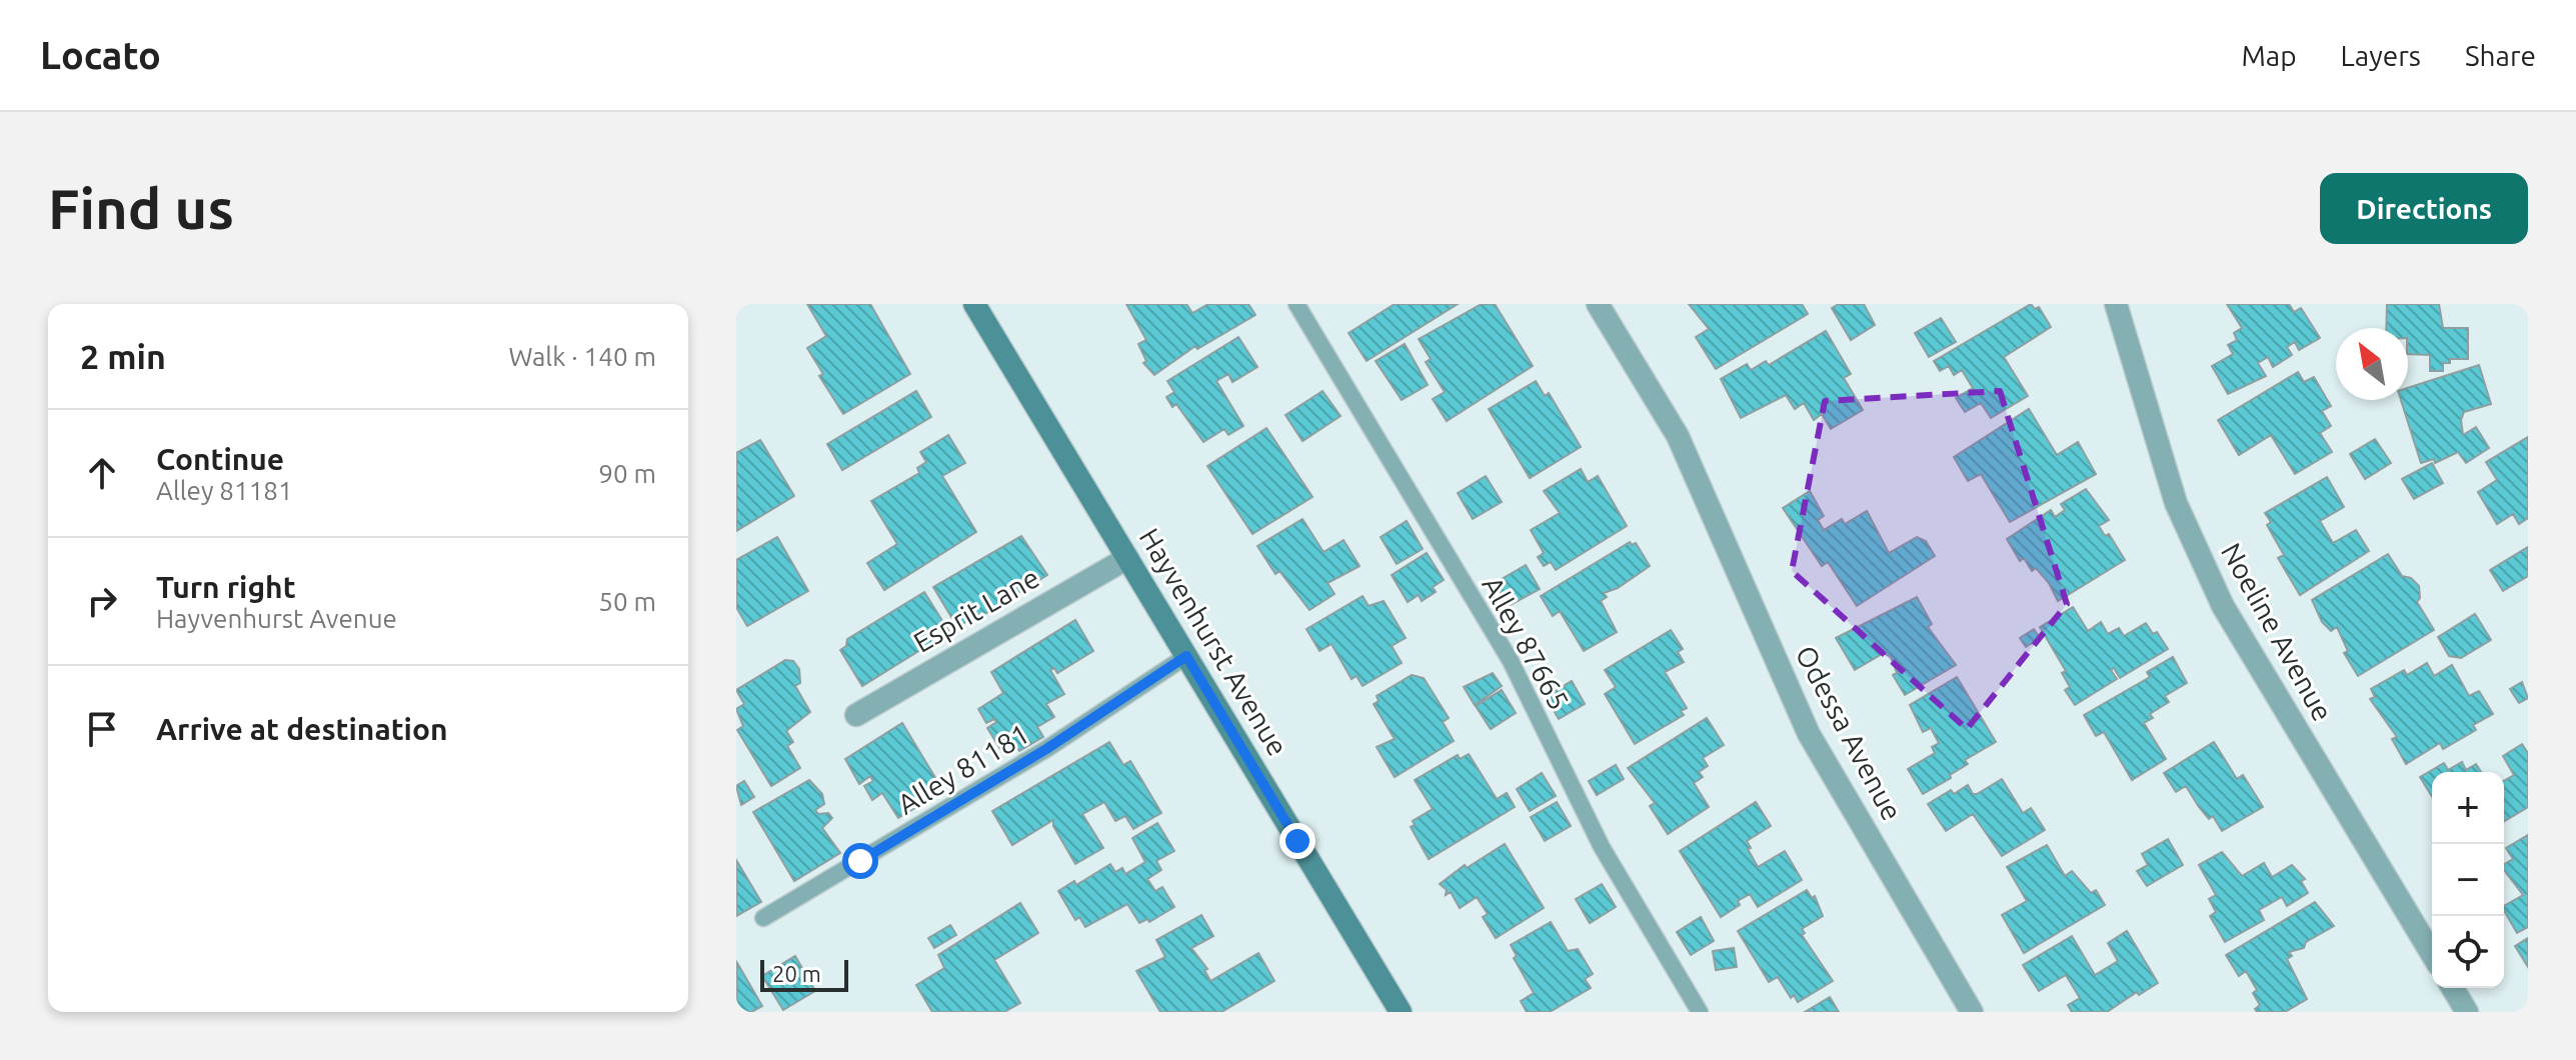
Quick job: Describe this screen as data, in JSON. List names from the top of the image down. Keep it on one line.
{"streets":{"main road":["Hayvenhurst Avenue"],"street":["Esprit Lane","Noeline Avenue","Odessa Avenue"],"lane":["Alley 87665","Alley 81181"]},"crossings":[["Esprit Lane","Hayvenhurst Avenue"],["Hayvenhurst Avenue","Alley 81181"]],"scale_bar":"20 m","north":"top left","page":{"header":"Locato","nav":["Map","Layers","Share"],"buttons":"Directions","title":"Find us","heading":["2 min","Walk · 140 m"],"list":[["Continue","Alley 81181","90 m"],["Turn right","Hayvenhurst Avenue","50 m"],"Arrive at destination"],"map_buttons":["+","−"],"scale":"20 m"}}
